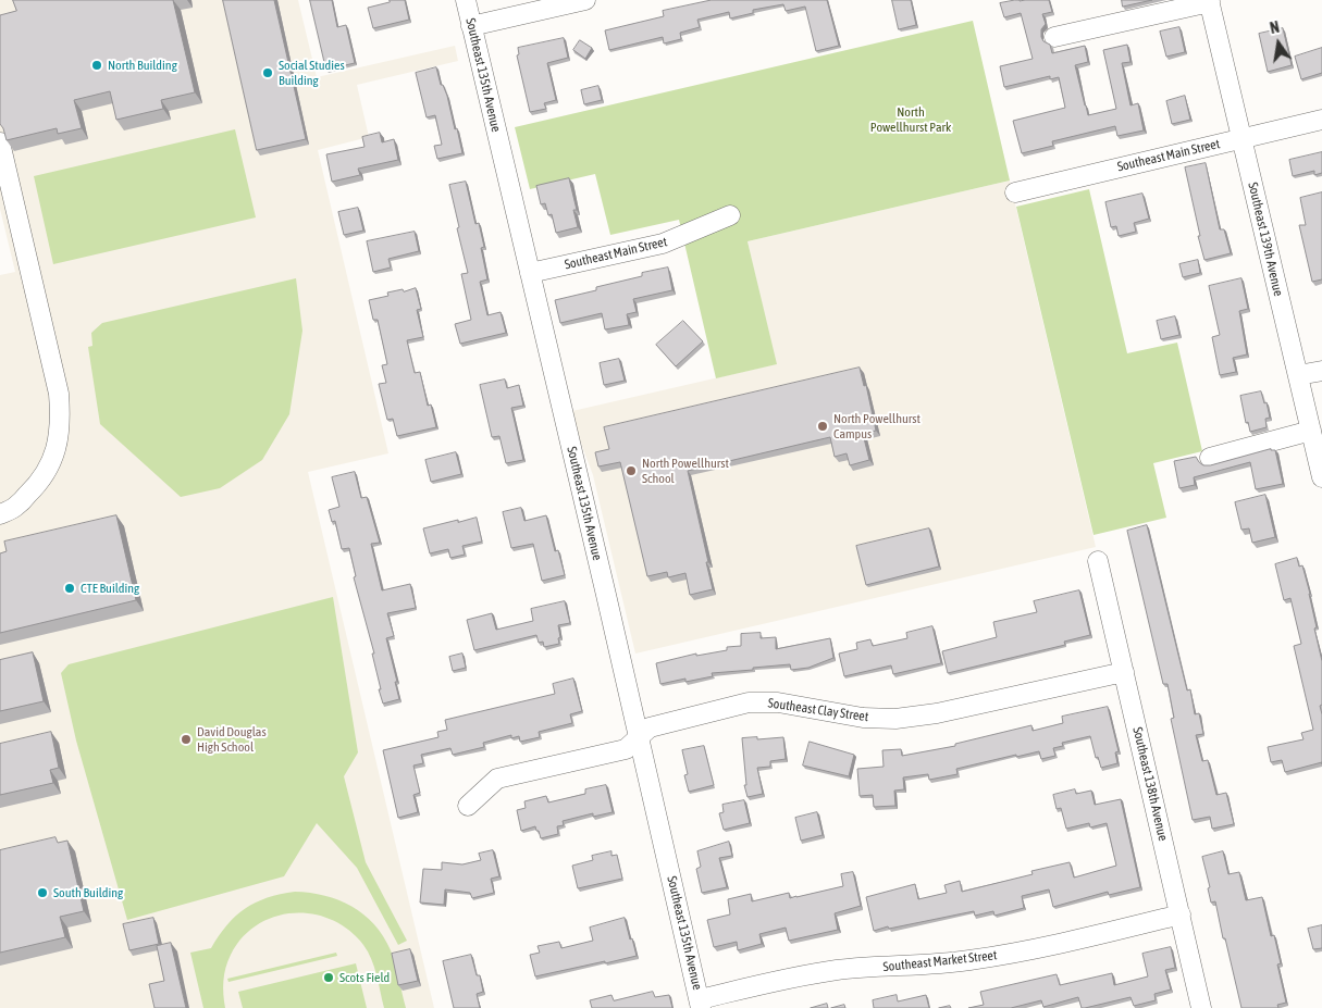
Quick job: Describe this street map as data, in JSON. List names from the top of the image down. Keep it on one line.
{"streets":{"street":["Southeast 135th Avenue","Southeast Main Street","Southeast 139th Avenue","Southeast Clay Street","Southeast 138th Avenue","Southeast Market Street"]},"crossings":[["Southeast 135th Avenue","Southeast Main Street"],["Southeast 135th Avenue","Southeast Clay Street"],["Southeast 135th Avenue","Southeast Market Street"],["Southeast Main Street","Southeast 139th Avenue"],["Southeast Clay Street","Southeast 138th Avenue"],["Southeast 138th Avenue","Southeast Market Street"]],"parks":["North Powellhurst Park"],"places":["North Building","Social Studies Building","North Powellhurst Campus","North Powellhurst School","CTE Building","David Douglas High School","South Building","Scots Field"],"north":"top"}
